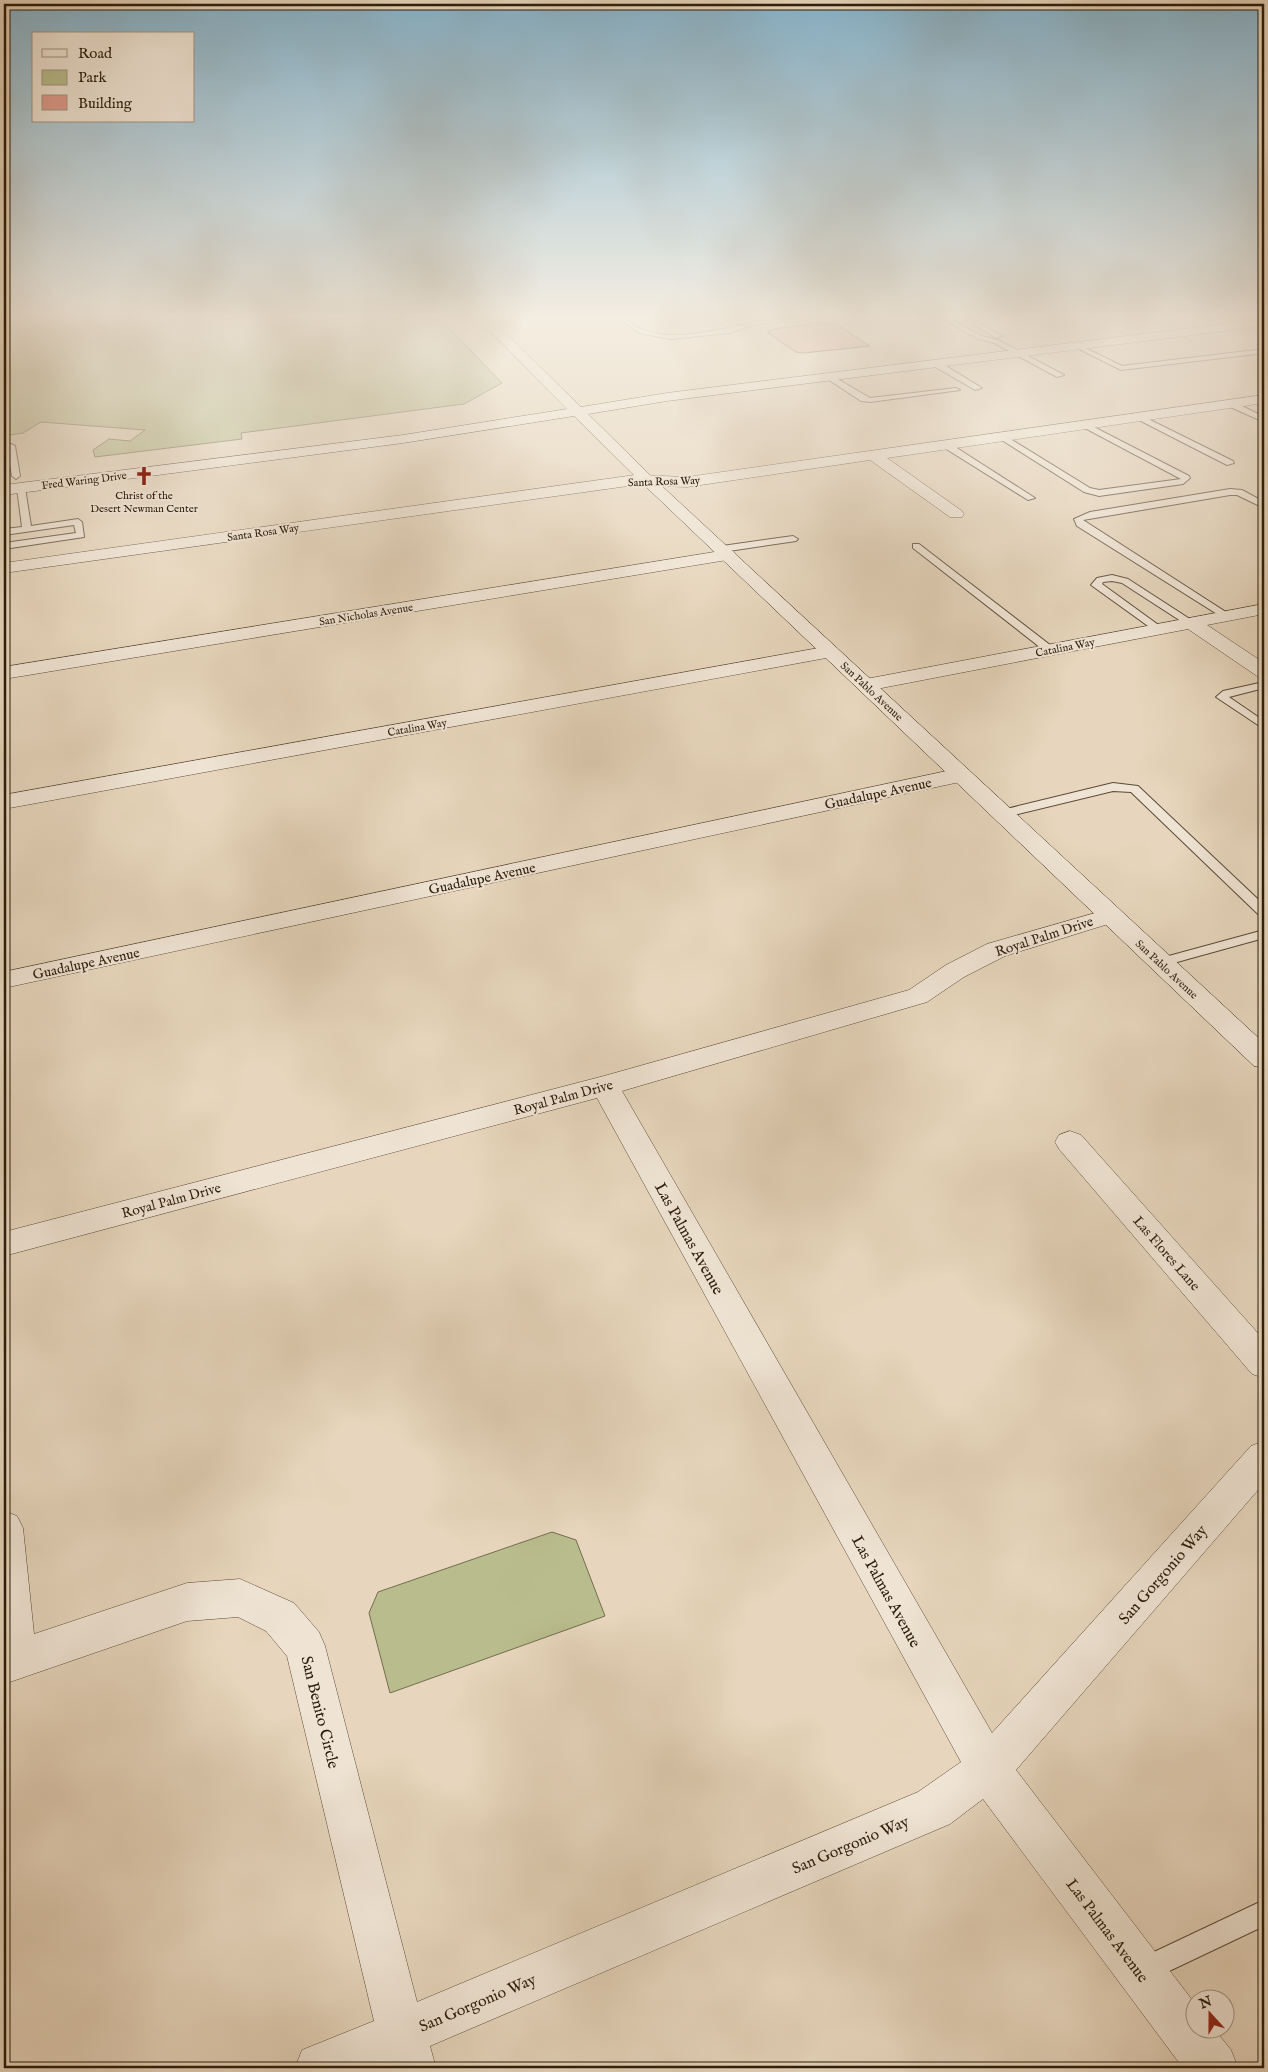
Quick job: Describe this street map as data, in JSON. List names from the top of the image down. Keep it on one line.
{"streets":{"street":["Fred Waring Drive","Santa Rosa Way","San Nicholas Avenue","Catalina Way","San Pablo Avenue","Guadalupe Avenue","Royal Palm Drive","Las Palmas Avenue","Las Flores Lane","San Gorgonio Way","San Benito Circle"]},"crossings":[["Santa Rosa Way","San Pablo Avenue"],["San Nicholas Avenue","San Pablo Avenue"],["Catalina Way","San Pablo Avenue"],["San Pablo Avenue","Guadalupe Avenue"],["San Pablo Avenue","Royal Palm Drive"],["Royal Palm Drive","Las Palmas Avenue"],["Las Palmas Avenue","San Gorgonio Way"],["San Gorgonio Way","San Benito Circle"]],"places":{"church":["Christ of the Desert Newman Center"]},"legend":["Road","Park","Building"],"north":"top"}
